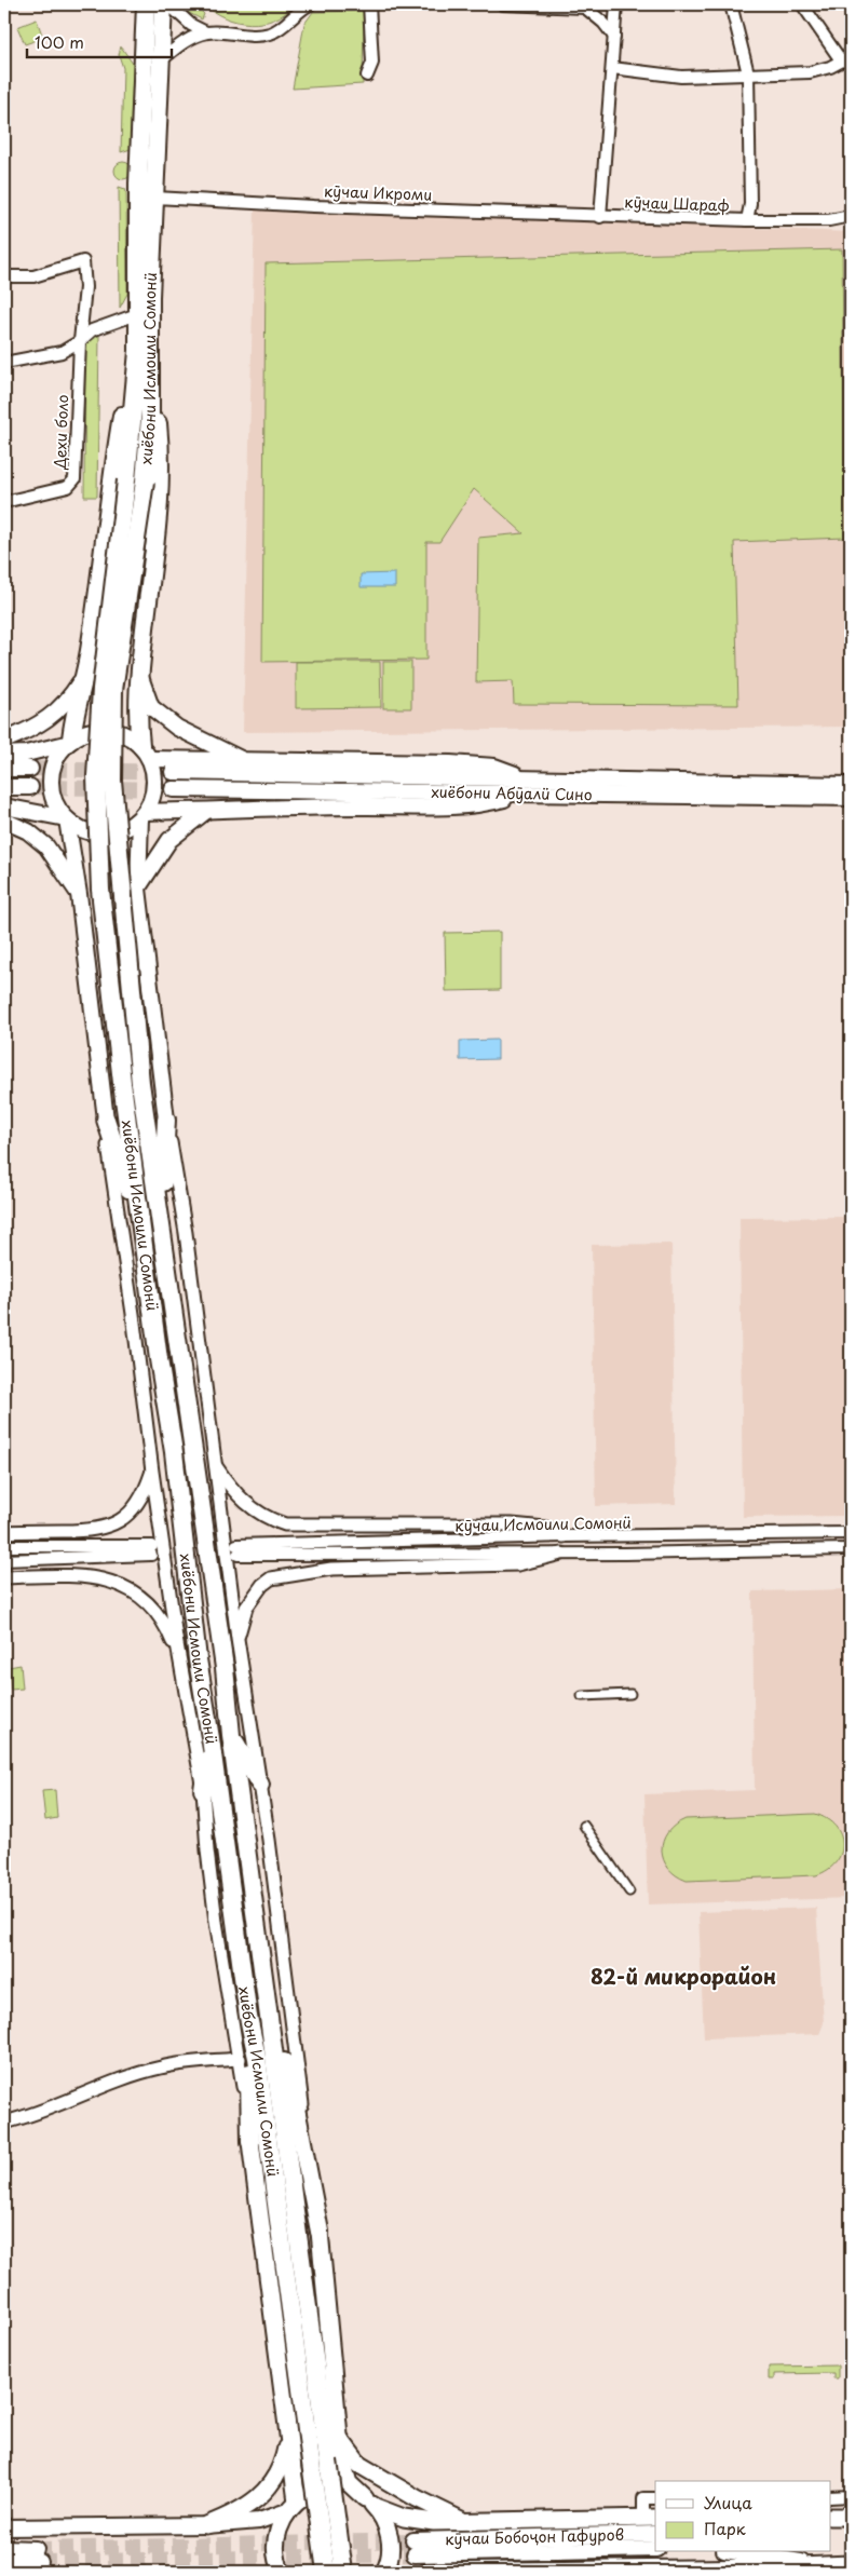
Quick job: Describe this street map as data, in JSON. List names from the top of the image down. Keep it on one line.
{"streets":{"highway":["хиёбони Исмоили Сомонӣ"],"main road":["хиёбони Абӯалӣ Сино","кӯчаи Бобоҷон Гафуров"],"street":["кӯчаи Икроми","кӯчаи Шараф","Дехи боло","кӯчаи Исмоили Сомонӣ"]},"crossings":[["кӯчаи Икроми","кӯчаи Шараф"],["кӯчаи Икроми","хиёбони Исмоили Сомонӣ"]],"districts":["82-й микрорайон"],"legend":["Улица","Парк"],"scale_bar":"100 m"}
